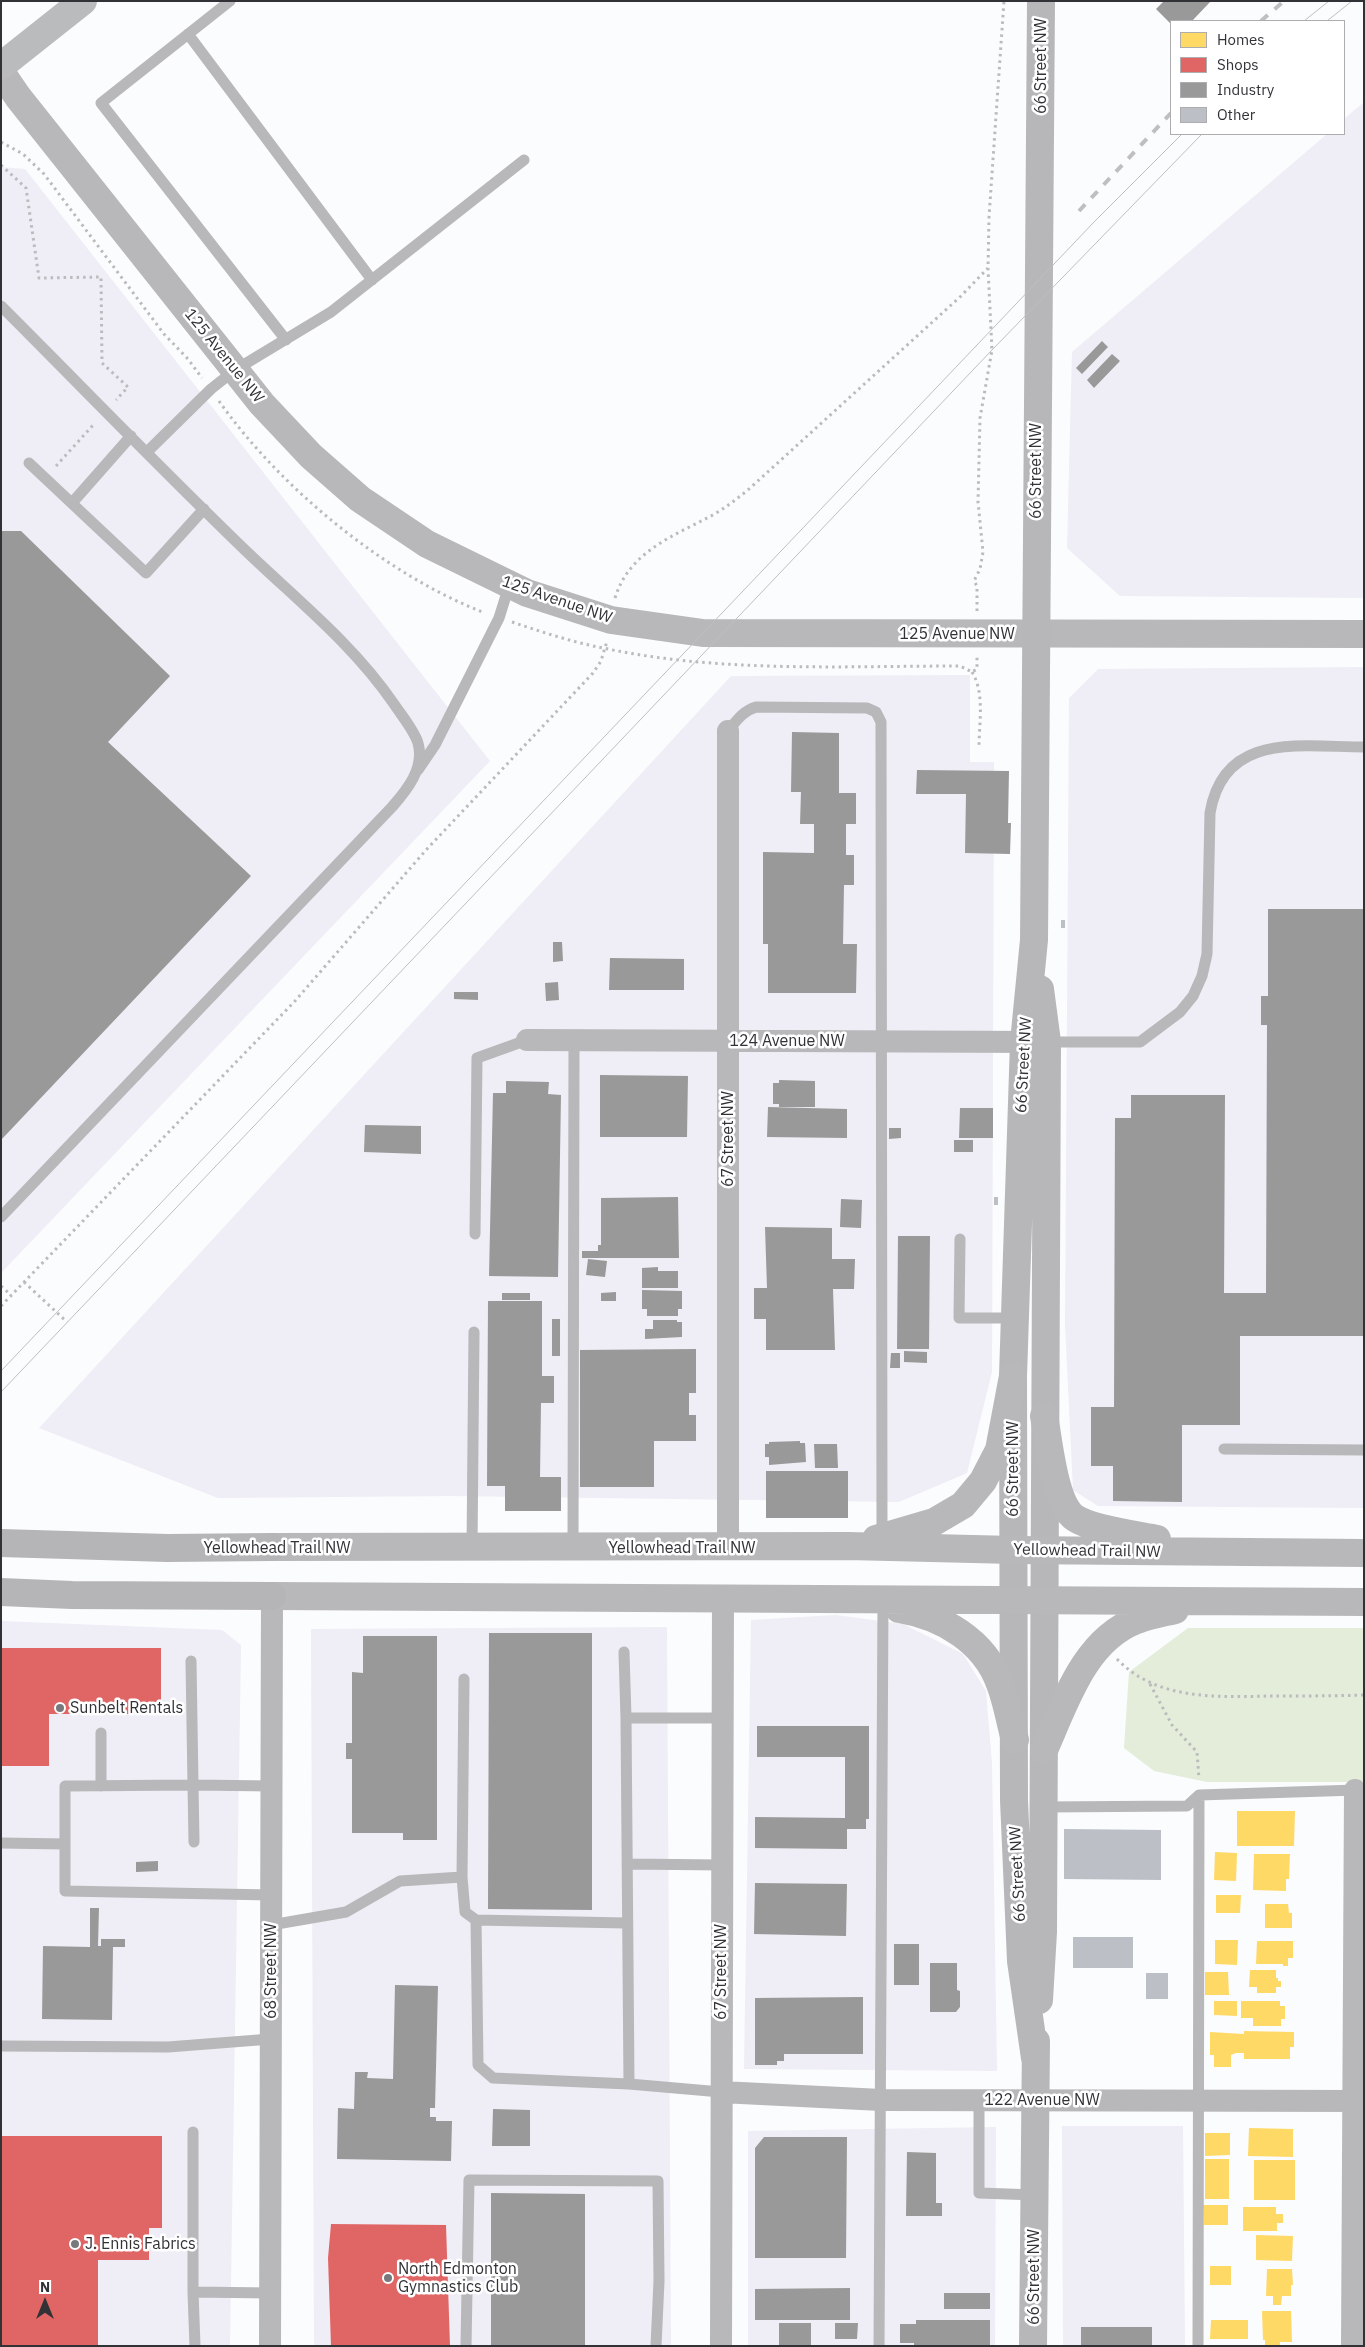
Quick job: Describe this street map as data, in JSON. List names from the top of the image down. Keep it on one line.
{"streets":{"highway":["Yellowhead Trail NW"],"main road":["66 Street NW"],"street":["125 Avenue NW","124 Avenue NW","67 Street NW","68 Street NW","122 Avenue NW"]},"crossings":[["66 Street NW","125 Avenue NW"],["66 Street NW","124 Avenue NW"],["66 Street NW","Yellowhead Trail NW"],["66 Street NW","122 Avenue NW"],["124 Avenue NW","67 Street NW"],["67 Street NW","Yellowhead Trail NW"],["67 Street NW","122 Avenue NW"]],"places":["Sunbelt Rentals","J. Ennis Fabrics","North Edmonton Gymnastics Club"],"legend":["Homes","Shops","Industry","Other"],"north":"top"}
